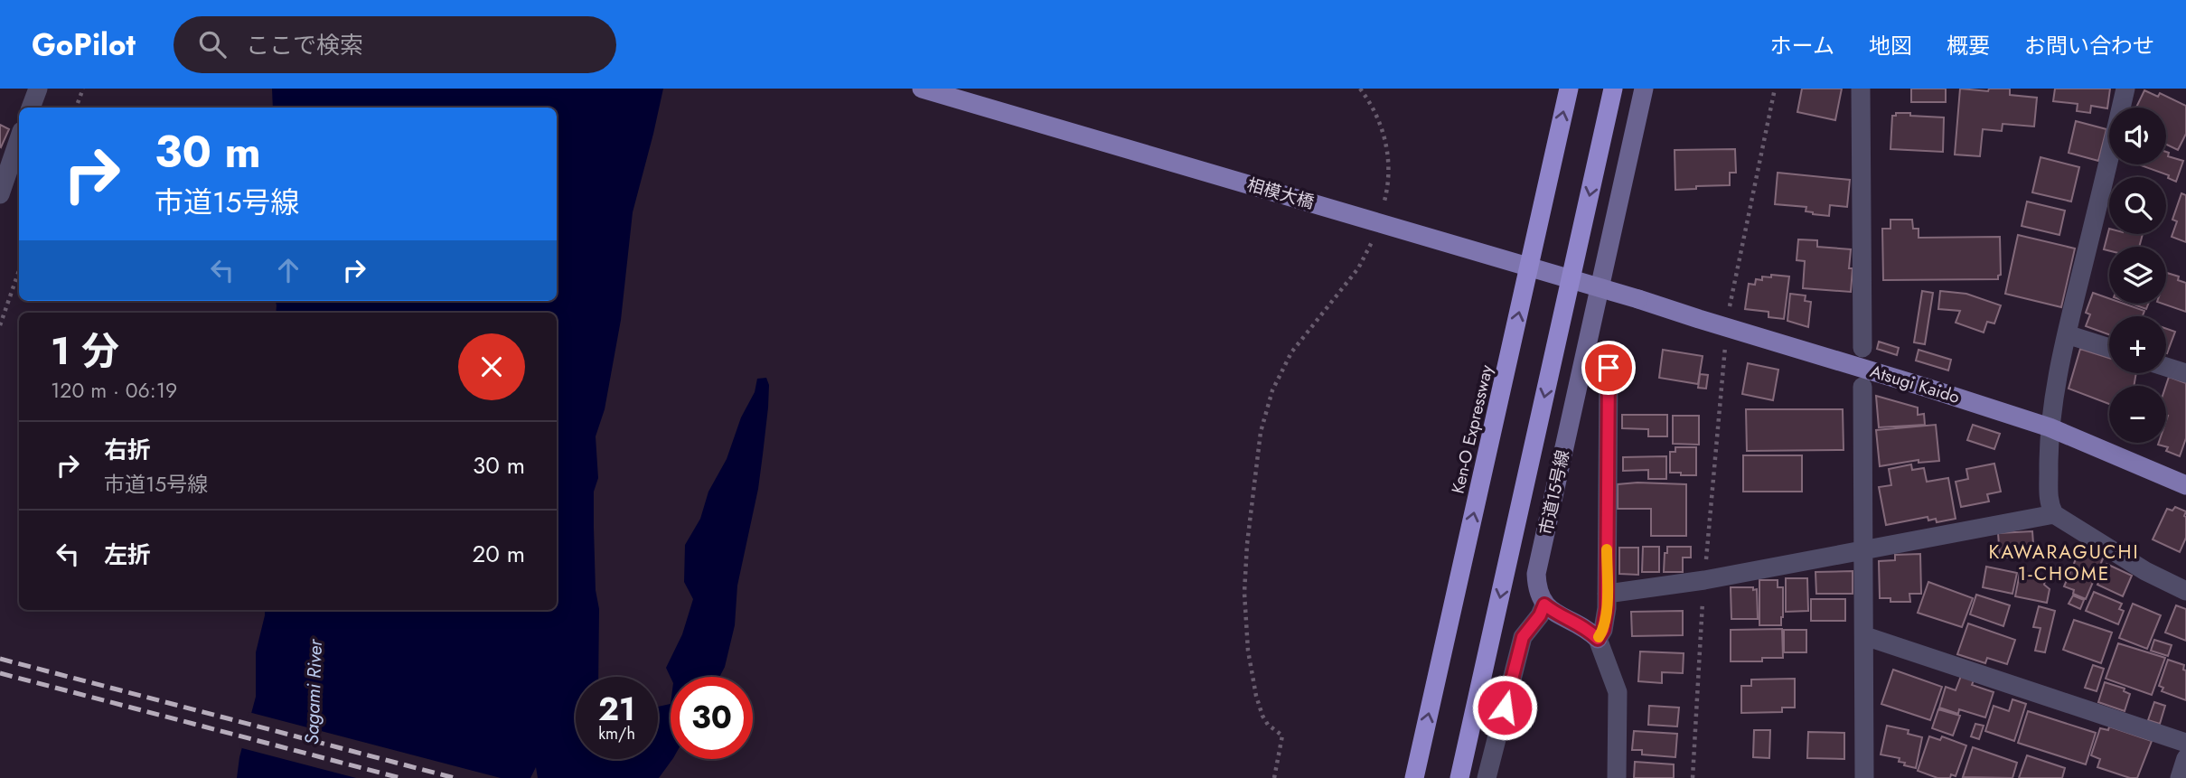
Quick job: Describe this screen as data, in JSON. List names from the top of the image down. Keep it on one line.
{"streets":{"highway":["Ken-O Expressway"],"main road":["相模大橋","Atsugi Kaido"],"street":["市道15号線"]},"crossings":[["相模大橋","Atsugi Kaido"]],"districts":["KAWARAGUCHI 1-CHOME"],"water":["Sagami River"],"page":{"header":"GoPilot","search":"ここで検索","nav":["ホーム","地図","概要","お問い合わせ"],"map_buttons":["+","−"],"turn":["30 m","市道15号線"],"heading":["1 分","120 m · 06:19"],"list":[{"name":"右折","note":"市道15号線","value":"30 m"},{"name":"左折","value":"20 m"}],"speed":"21 km/h","limit":"30"}}
